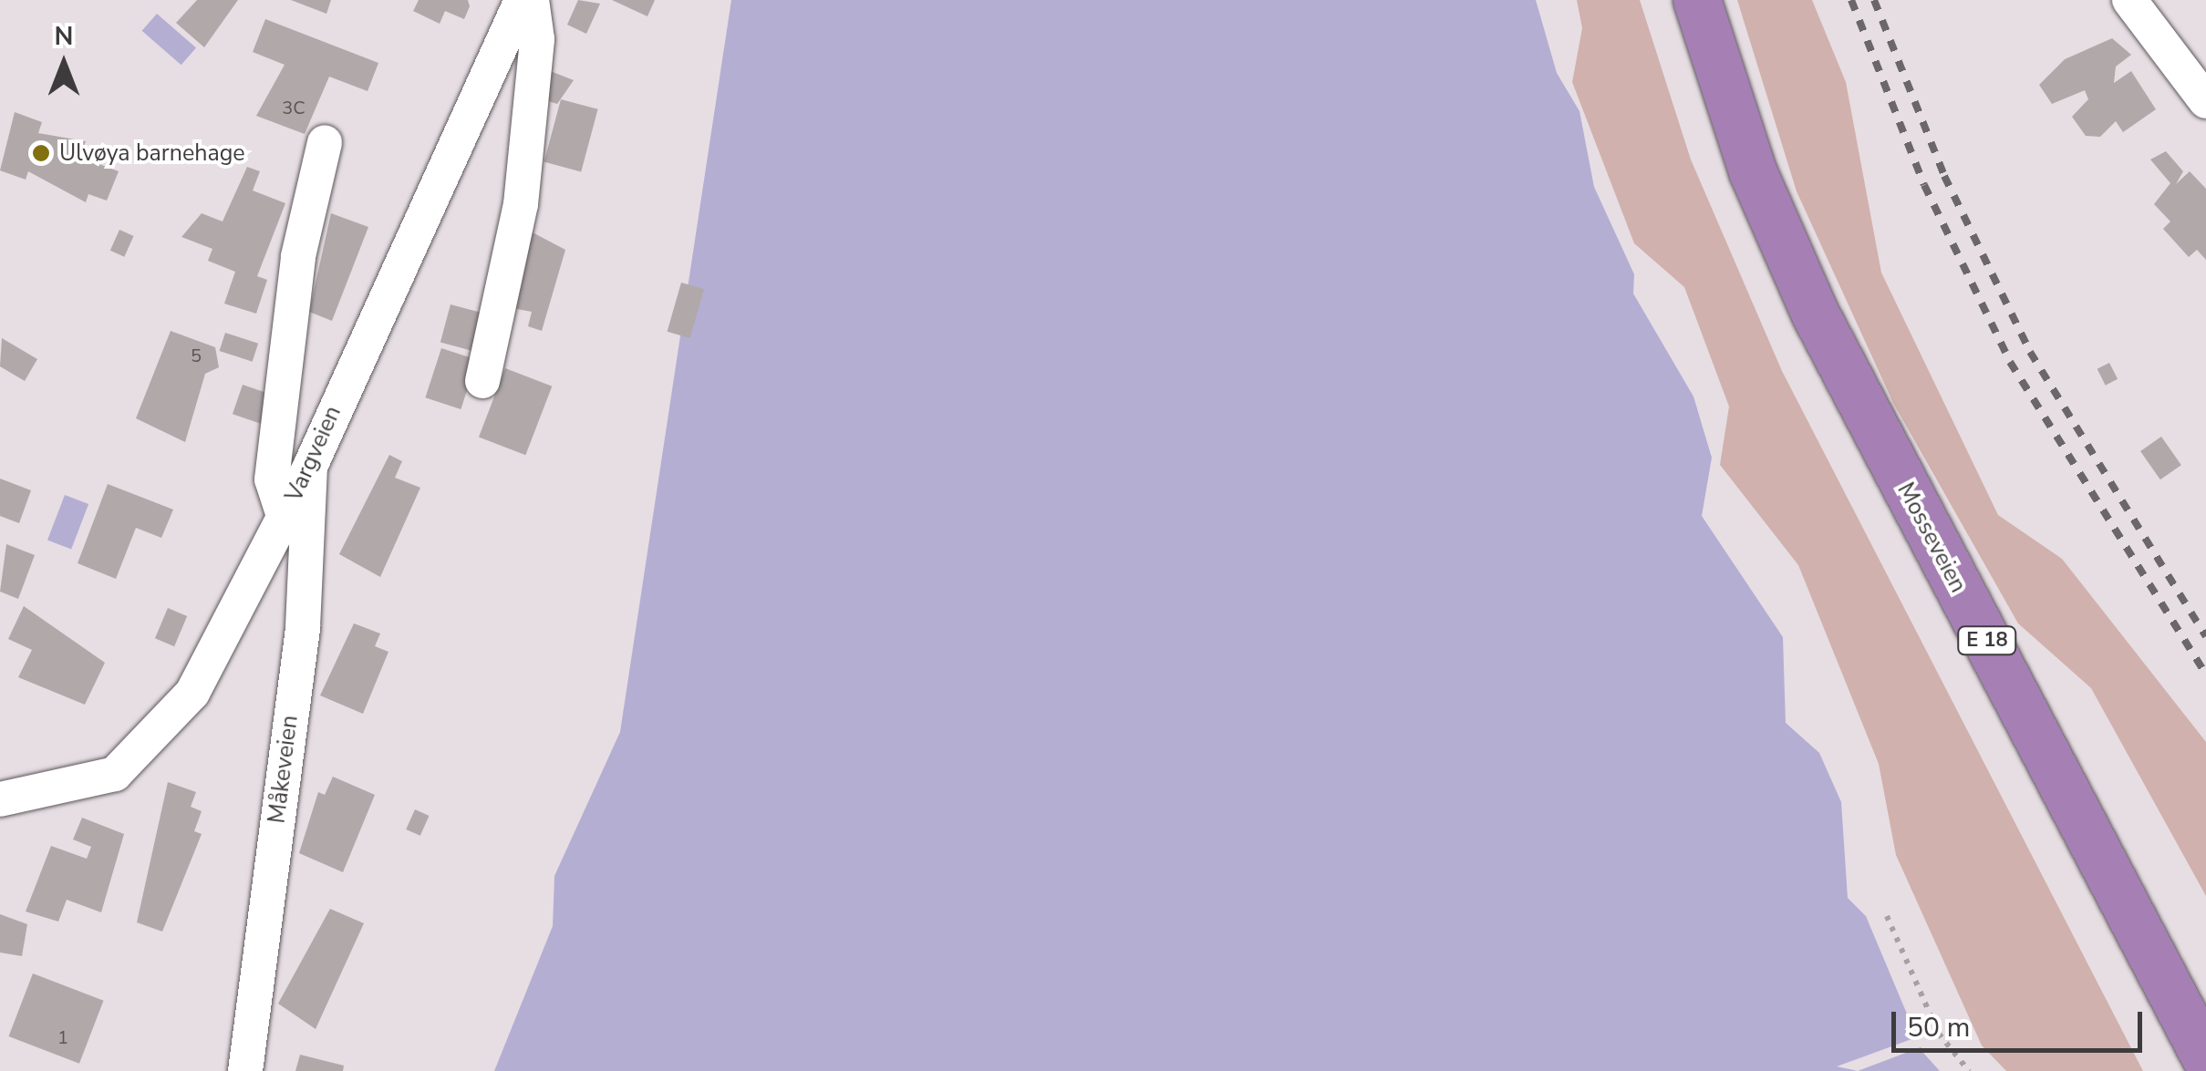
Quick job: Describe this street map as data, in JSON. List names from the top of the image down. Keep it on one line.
{"streets":{"highway":["Mosseveien","E 18"],"street":["Vargveien","Måkeveien"]},"crossings":[["Vargveien","Måkeveien"]],"places":["Ulvøya barnehage"],"house_numbers":["3C","5","1"],"scale_bar":"50 m","north":"top"}
